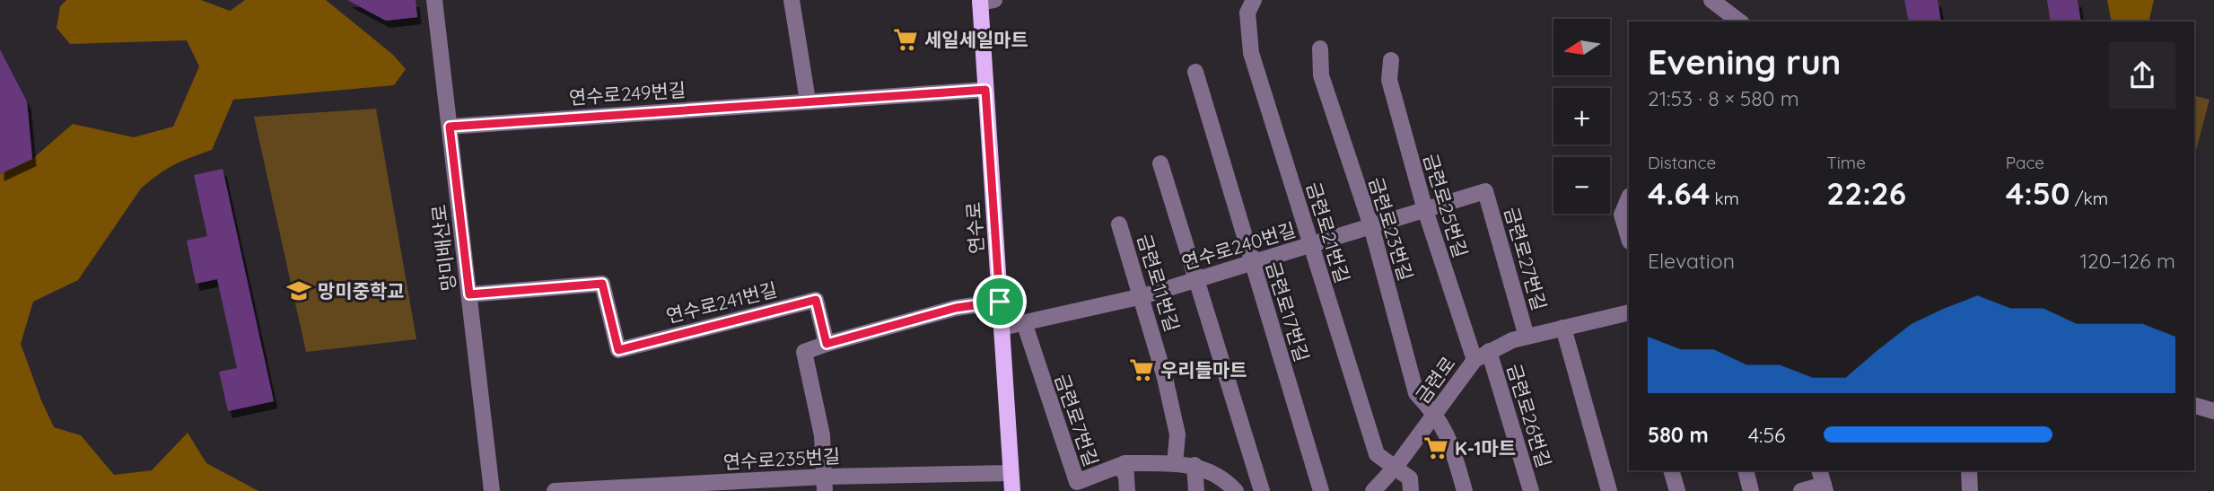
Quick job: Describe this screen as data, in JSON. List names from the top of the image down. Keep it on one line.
{"streets":{"main road":["연수로"],"street":["연수로249번길","금련로25번길","금련로23번길","금련로21번길","연수로240번길","망미배산로","금련로27번길","금련로11번길","연수로241번길","금련로17번길","금련로","금련로26번길","금련로7번길","연수로235번길"]},"crossings":[["연수로249번길","연수로"],["연수로249번길","망미배산로"],["금련로25번길","연수로240번길"],["금련로25번길","금련로"],["금련로25번길","금련로26번길"],["연수로","연수로240번길"],["연수로","연수로235번길"],["금련로23번길","연수로240번길"],["금련로23번길","금련로"],["금련로21번길","연수로240번길"],["금련로21번길","금련로"],["연수로240번길","금련로27번길"],["연수로240번길","금련로11번길"],["연수로240번길","금련로17번길"],["연수로240번길","금련로7번길"],["망미배산로","연수로241번길"],["금련로","금련로26번길"]],"places":{"supermarket":["세일세일마트","우리들마트","K-1마트"],"school or university":["망미중학교"]},"north":"left","page":{"map_buttons":["+","−"],"heading":["Evening run","21:53 · 8 × 580 m"],"stats":[["Distance","4.64 km"],["Time","22:26"],["Pace","4:50 /km"]],"chart":["Elevation","120–126 m"],"list":[{"name":"580 m","note":"4:56"}]}}
